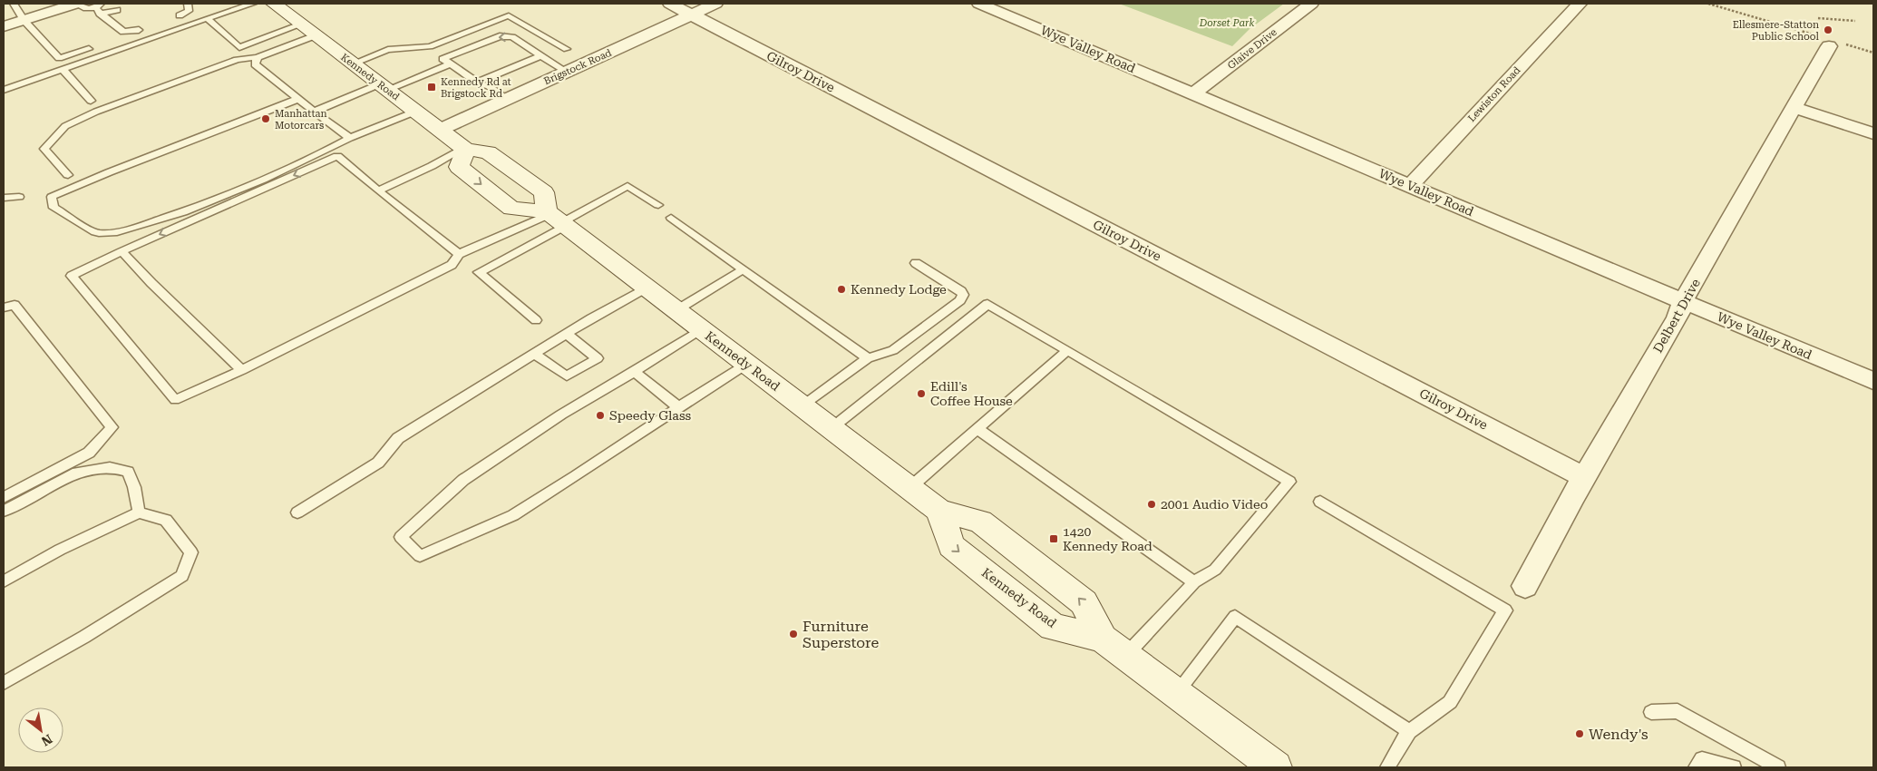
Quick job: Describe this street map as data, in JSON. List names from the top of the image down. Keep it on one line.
{"streets":{"main road":["Kennedy Road"],"street":["Wye Valley Road","Glaive Drive","Brigstock Road","Gilroy Drive","Lewiston Road","Delbert Drive"]},"crossings":[["Wye Valley Road","Glaive Drive"],["Wye Valley Road","Lewiston Road"],["Wye Valley Road","Delbert Drive"],["Brigstock Road","Gilroy Drive"],["Brigstock Road","Kennedy Road"],["Gilroy Drive","Delbert Drive"]],"parks":["Dorset Park"],"places":{"other":["Ellesmere-Statton Public School","Manhattan Motorcars","Kennedy Lodge","Edill's Coffee House","Speedy Glass","2001 Audio Video","Furniture Superstore","Wendy's"],"transit":["Kennedy Rd at Brigstock Rd","1420 Kennedy Road"]},"north":"bottom right"}
